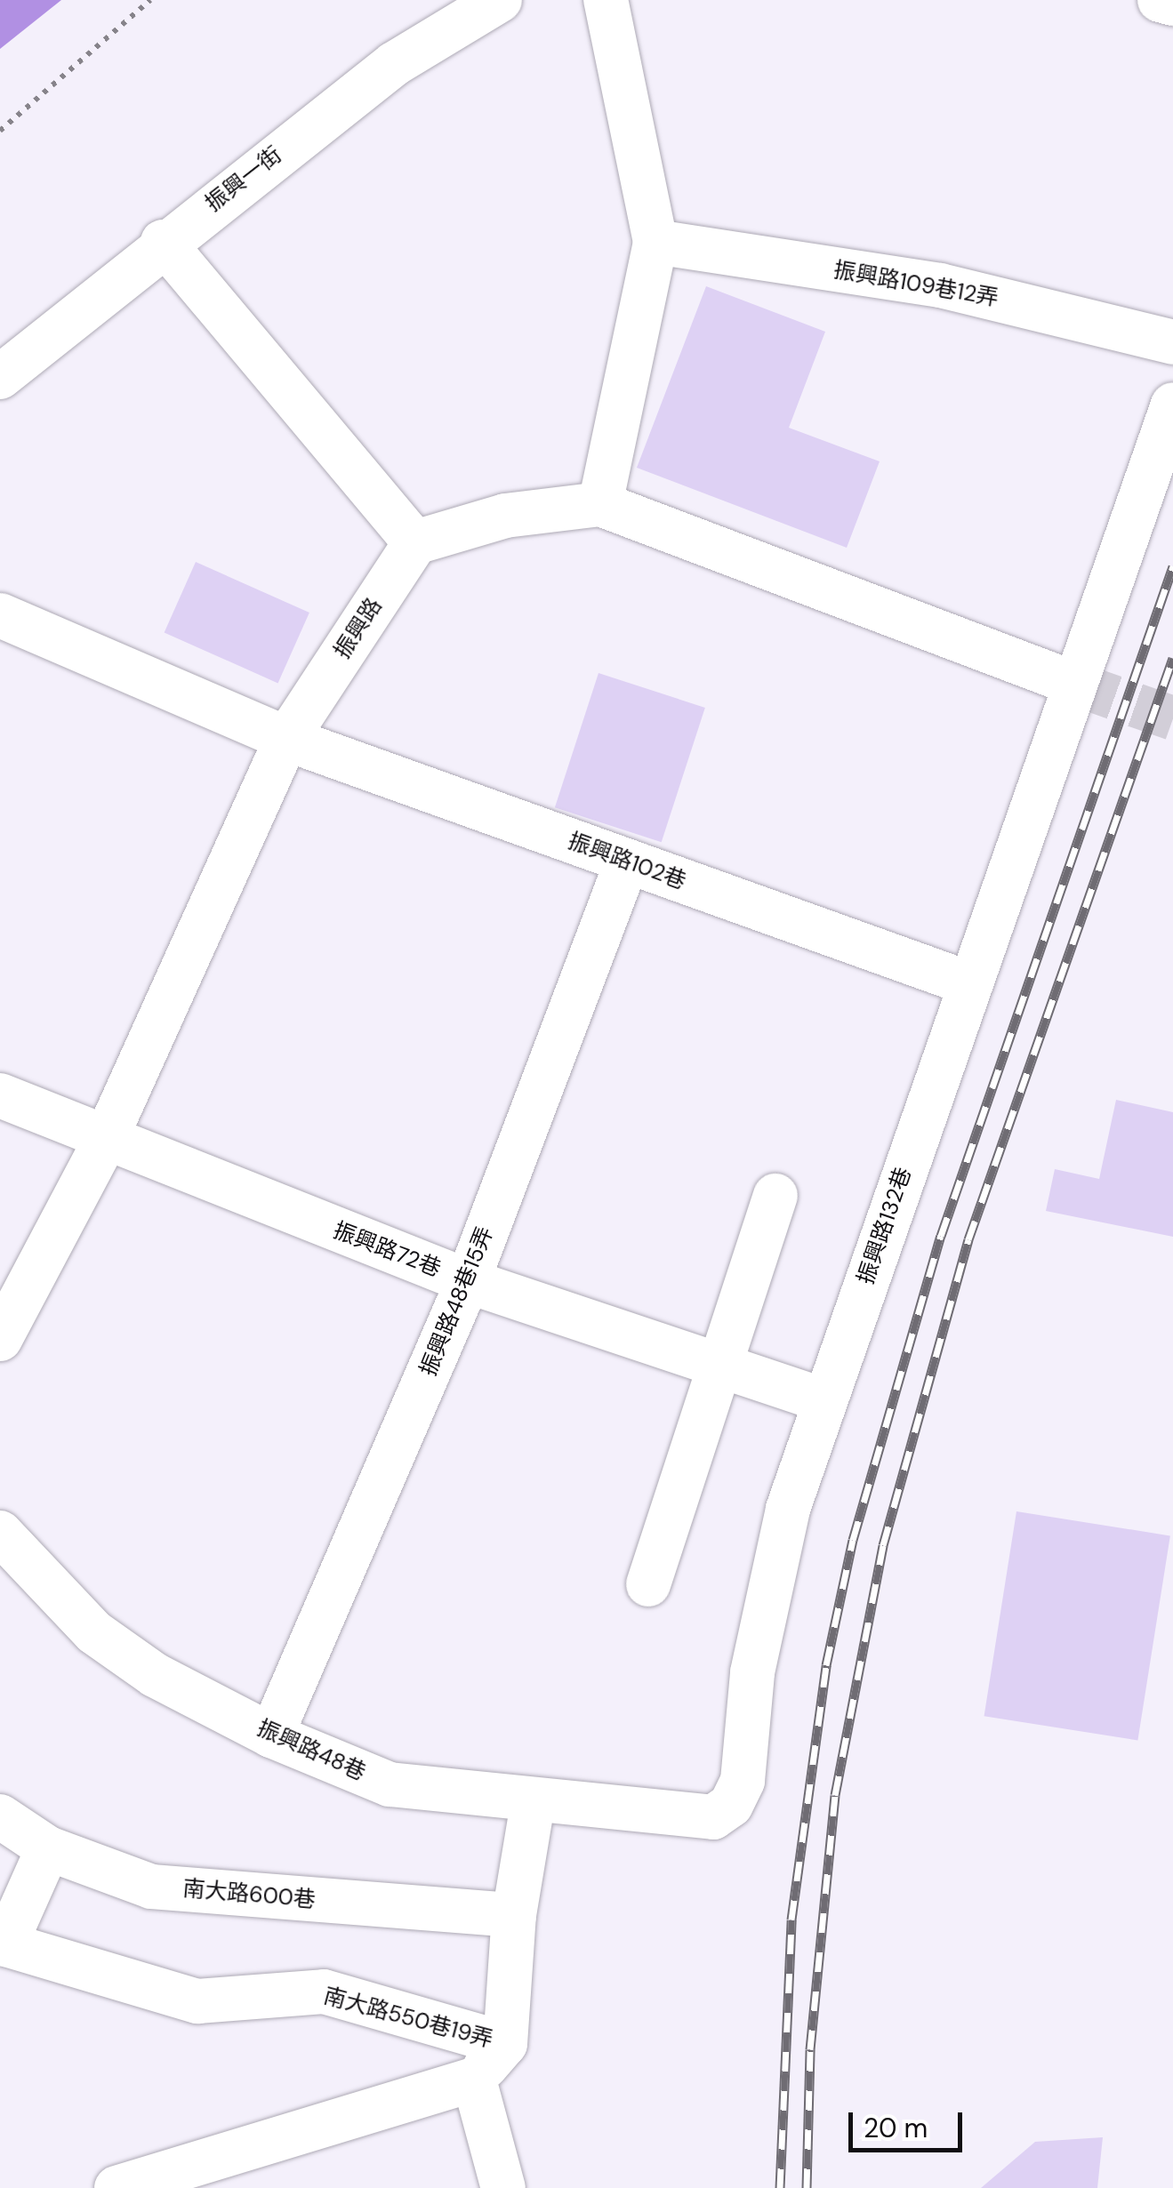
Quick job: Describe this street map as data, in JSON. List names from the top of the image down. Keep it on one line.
{"streets":{"street":["振興一街","振興路109巷12弄","振興路","振興路102巷","振興路132巷","振興路72巷","振興路48巷15弄","振興路48巷","南大路600巷","南大路550巷19弄"]},"crossings":[["振興路","振興路102巷"],["振興路","振興路72巷"],["振興路102巷","振興路132巷"],["振興路102巷","振興路48巷15弄"],["振興路132巷","振興路72巷"],["振興路132巷","振興路48巷"],["振興路72巷","振興路48巷15弄"],["振興路48巷15弄","振興路48巷"]],"scale_bar":"20 m"}
